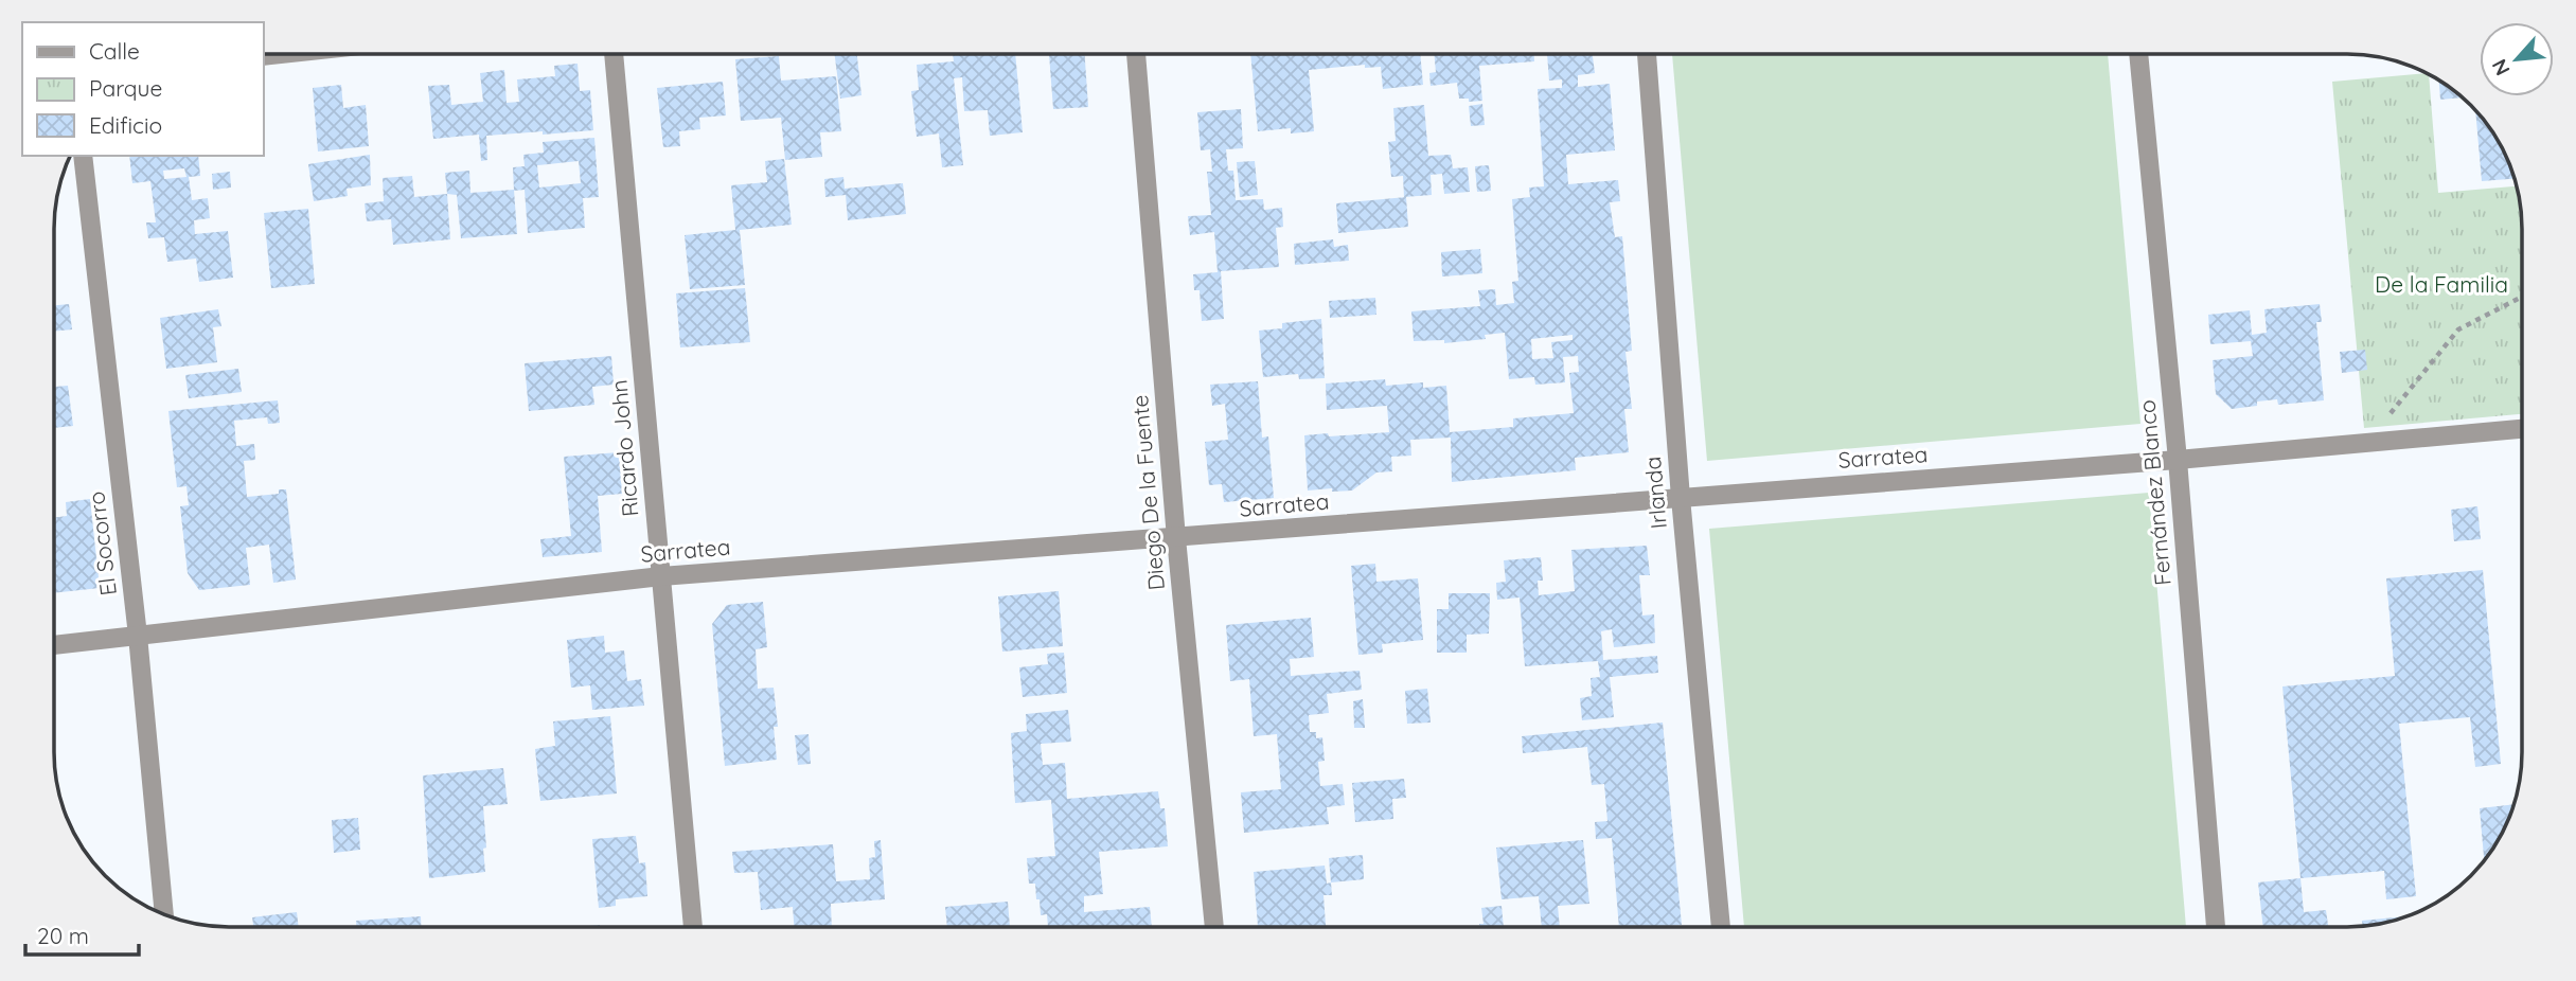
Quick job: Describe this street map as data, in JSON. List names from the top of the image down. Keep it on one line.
{"streets":{"street":["Ricardo John","Sarratea","Diego De la Fuente","Irlanda","Fernández Blanco","El Socorro"]},"crossings":[["Ricardo John","Sarratea"],["Sarratea","Diego De la Fuente"],["Sarratea","Irlanda"],["Sarratea","Fernández Blanco"],["Sarratea","El Socorro"]],"parks":["De la Familia"],"legend":["Calle","Parque","Edificio"],"scale_bar":"20 m","north":"bottom left"}
